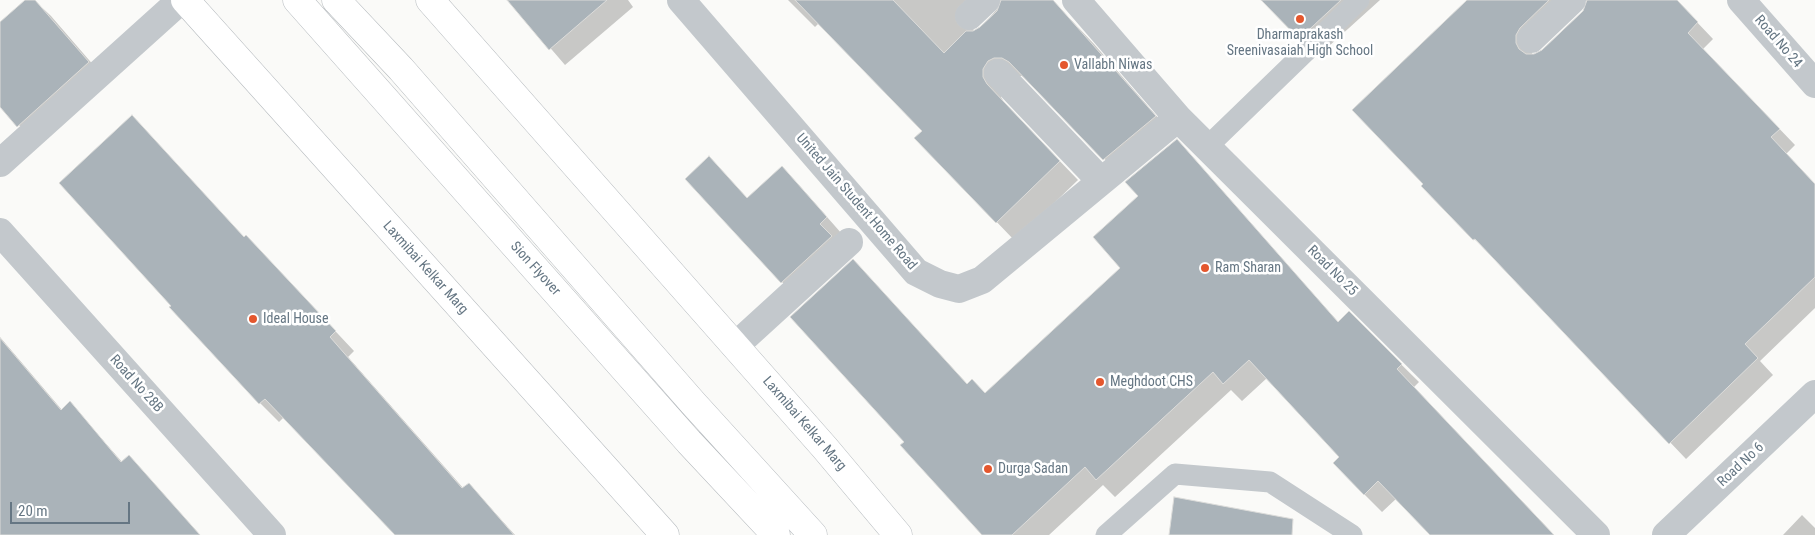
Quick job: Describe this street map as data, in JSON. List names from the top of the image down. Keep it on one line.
{"streets":{"main road":["Laxmibai Kelkar Marg","Sion Flyover"],"street":["Road No 24","United Jain Student Home Road","Road No 25","Road No 28B","Road No 6"]},"crossings":[["United Jain Student Home Road","Road No 25"]],"places":["Dharmaprakash Sreenivasaiah High School","Vallabh Niwas","Ram Sharan","Ideal House","Meghdoot CHS","Durga Sadan"],"scale_bar":"20 m"}
